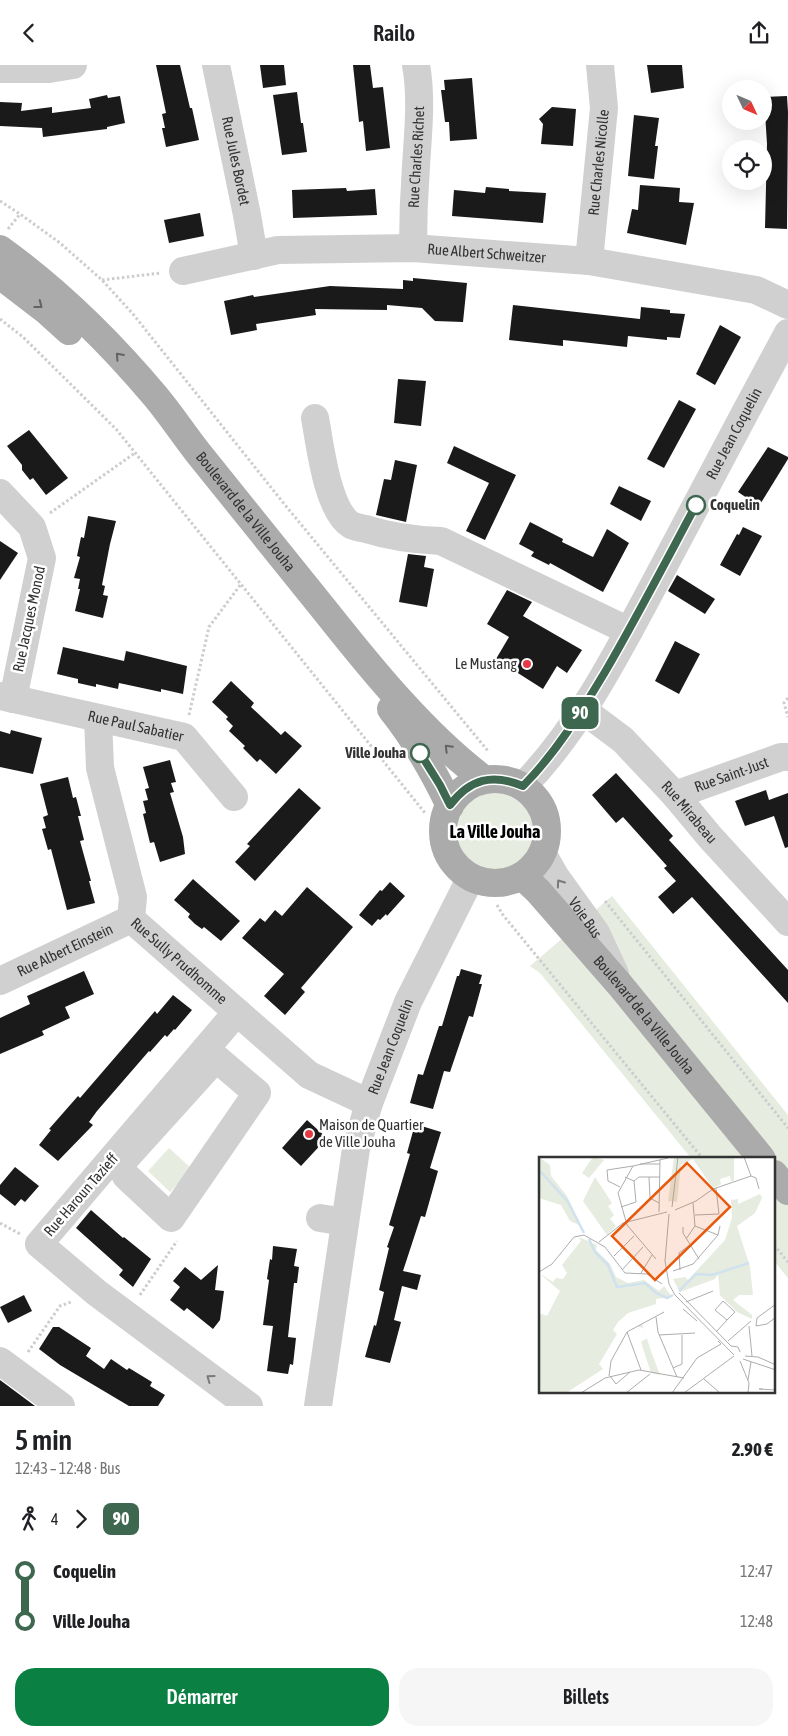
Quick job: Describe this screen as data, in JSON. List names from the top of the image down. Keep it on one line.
{"streets":{"main road":["Boulevard de la Ville Jouha"],"street":["Rue Charles Richet","Rue Jules Bordet","Rue Charles Nicolle","Rue Albert Schweitzer","Rue Jean Coquelin","Rue Jacques Monod","Rue Paul Sabatier","Rue Saint-Just","Rue Mirabeau","Voie Bus","Rue Albert Einstein","Rue Sully Prudhomme","Rue Haroun Tazieff"]},"crossings":[["Rue Charles Richet","Rue Albert Schweitzer"],["Rue Jules Bordet","Rue Albert Schweitzer"],["Rue Charles Nicolle","Rue Albert Schweitzer"],["Rue Jean Coquelin","Boulevard de la Ville Jouha"],["Rue Jean Coquelin","Rue Mirabeau"],["Rue Jean Coquelin","Voie Bus"],["Rue Jean Coquelin","Rue Sully Prudhomme"],["Boulevard de la Ville Jouha","Voie Bus"],["Rue Jacques Monod","Rue Paul Sabatier"],["Rue Paul Sabatier","Rue Sully Prudhomme"],["Rue Saint-Just","Rue Mirabeau"],["Rue Albert Einstein","Rue Sully Prudhomme"],["Rue Sully Prudhomme","Rue Haroun Tazieff"]],"one_way":["Voie Bus"],"districts":["La Ville Jouha"],"places":["Coquelin","Le Mustang","Ville Jouha","Maison de Quartier de Ville Jouha"],"lines":["bus line 90"],"north":"bottom right","page":{"header":"Railo","on_map":"90","heading":["5 min","12:43 – 12:48 · Bus","2.90 €"],"legs":["4","90"],"list":[{"name":"Coquelin","value":"12:47"},{"name":"Ville Jouha","value":"12:48"}],"buttons":["Démarrer","Billets"]}}
